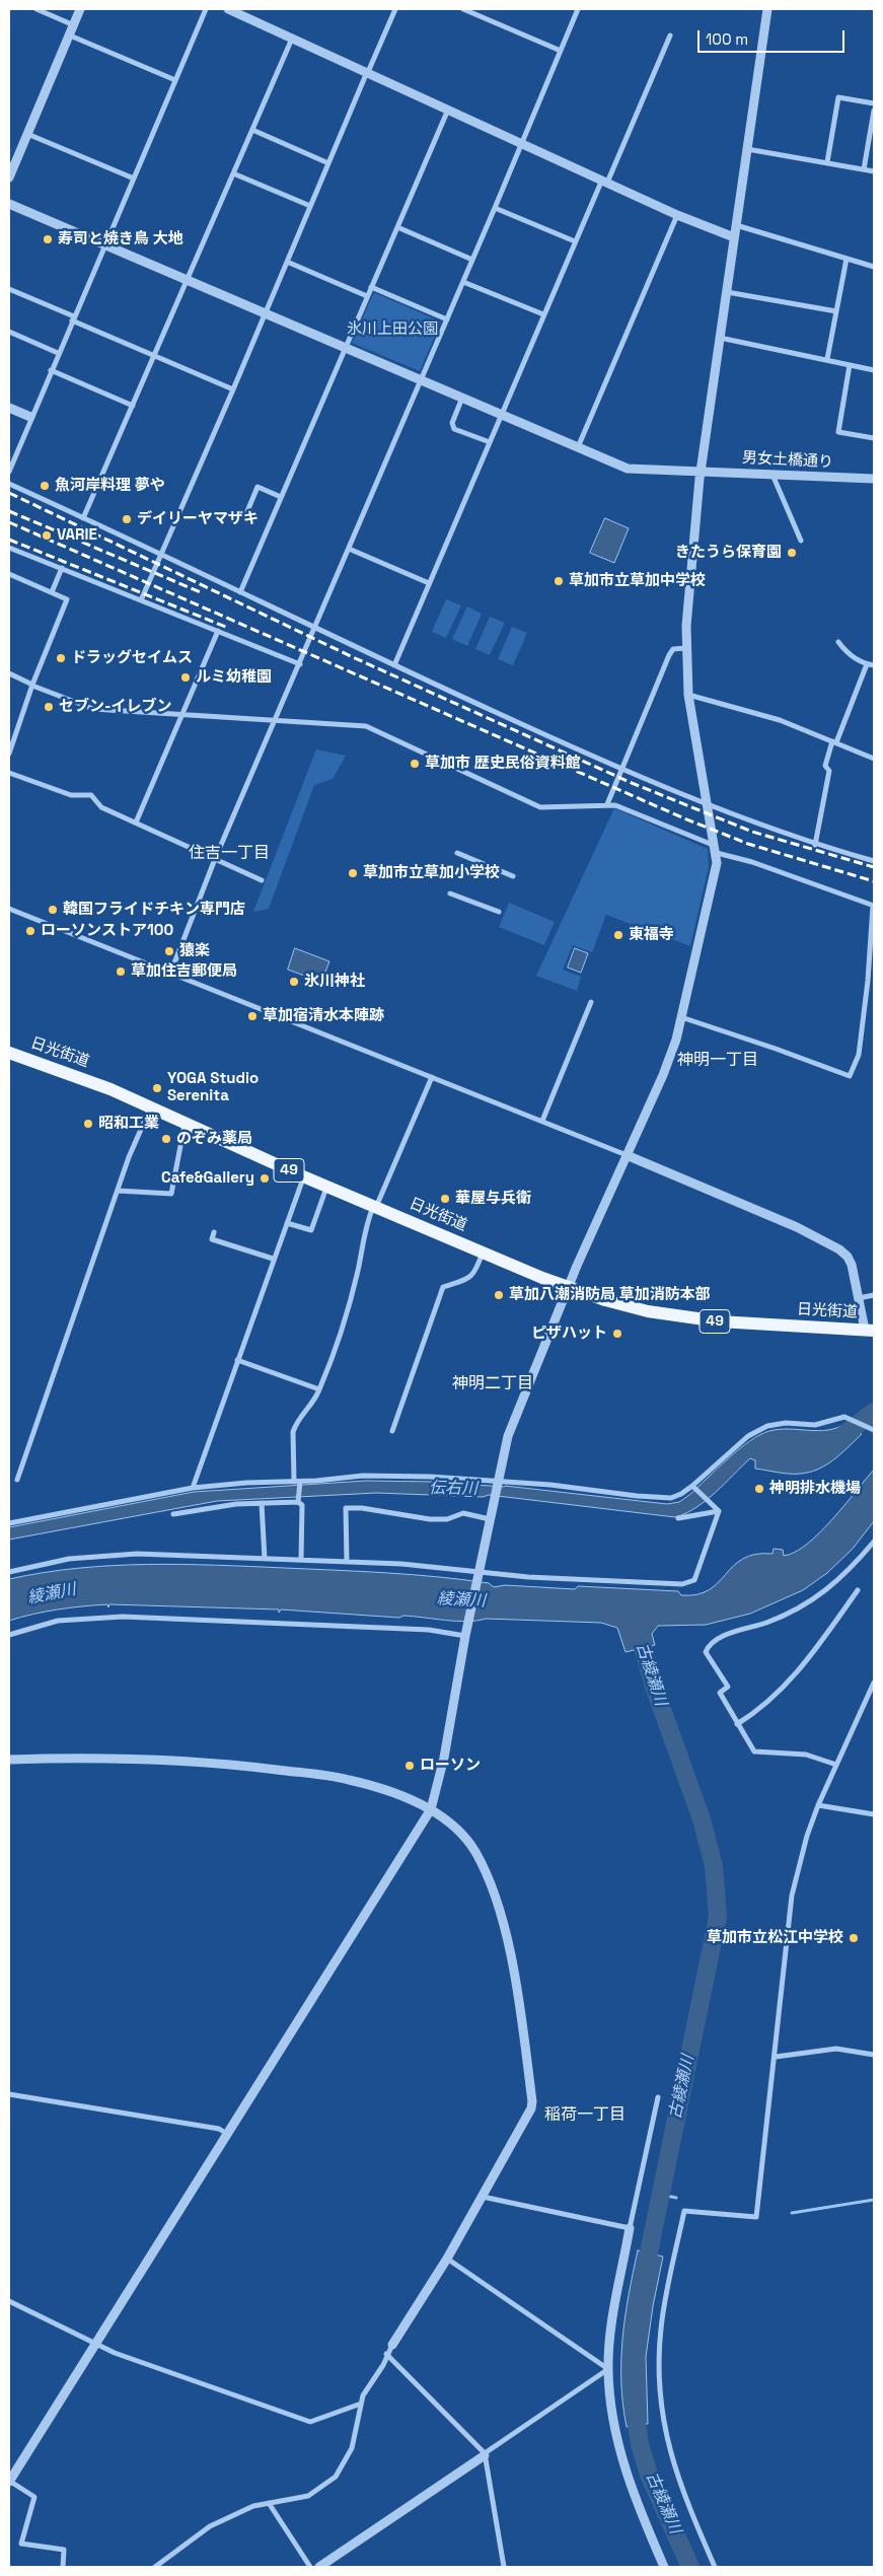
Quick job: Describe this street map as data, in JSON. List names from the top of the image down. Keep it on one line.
{"streets":{"main road":["日光街道","49"],"street":["男女土橋通り"]},"districts":["住吉一丁目","神明一丁目","神明二丁目","稲荷一丁目"],"water":["伝右川","綾瀬川","古綾瀬川"],"parks":["氷川上田公園"],"places":["寿司と焼き鳥 大地","魚河岸料理 夢や","デイリーヤマザキ","VARIE","きたうら保育園","草加市立草加中学校","ドラッグセイムス","ルミ幼稚園","セブン-イレブン","草加市 歴史民俗資料館","草加市立草加小学校","韓国フライドチキン専門店","ローソンストア100","東福寺","猿楽","草加住吉郵便局","氷川神社","草加宿清水本陣跡","YOGA Studio Serenita","昭和工業","のぞみ薬局","Cafe&Gallery","華屋与兵衛","草加八潮消防局 草加消防本部","ピザハット","神明排水機場","ローソン","草加市立松江中学校"],"scale_bar":"100 m"}
